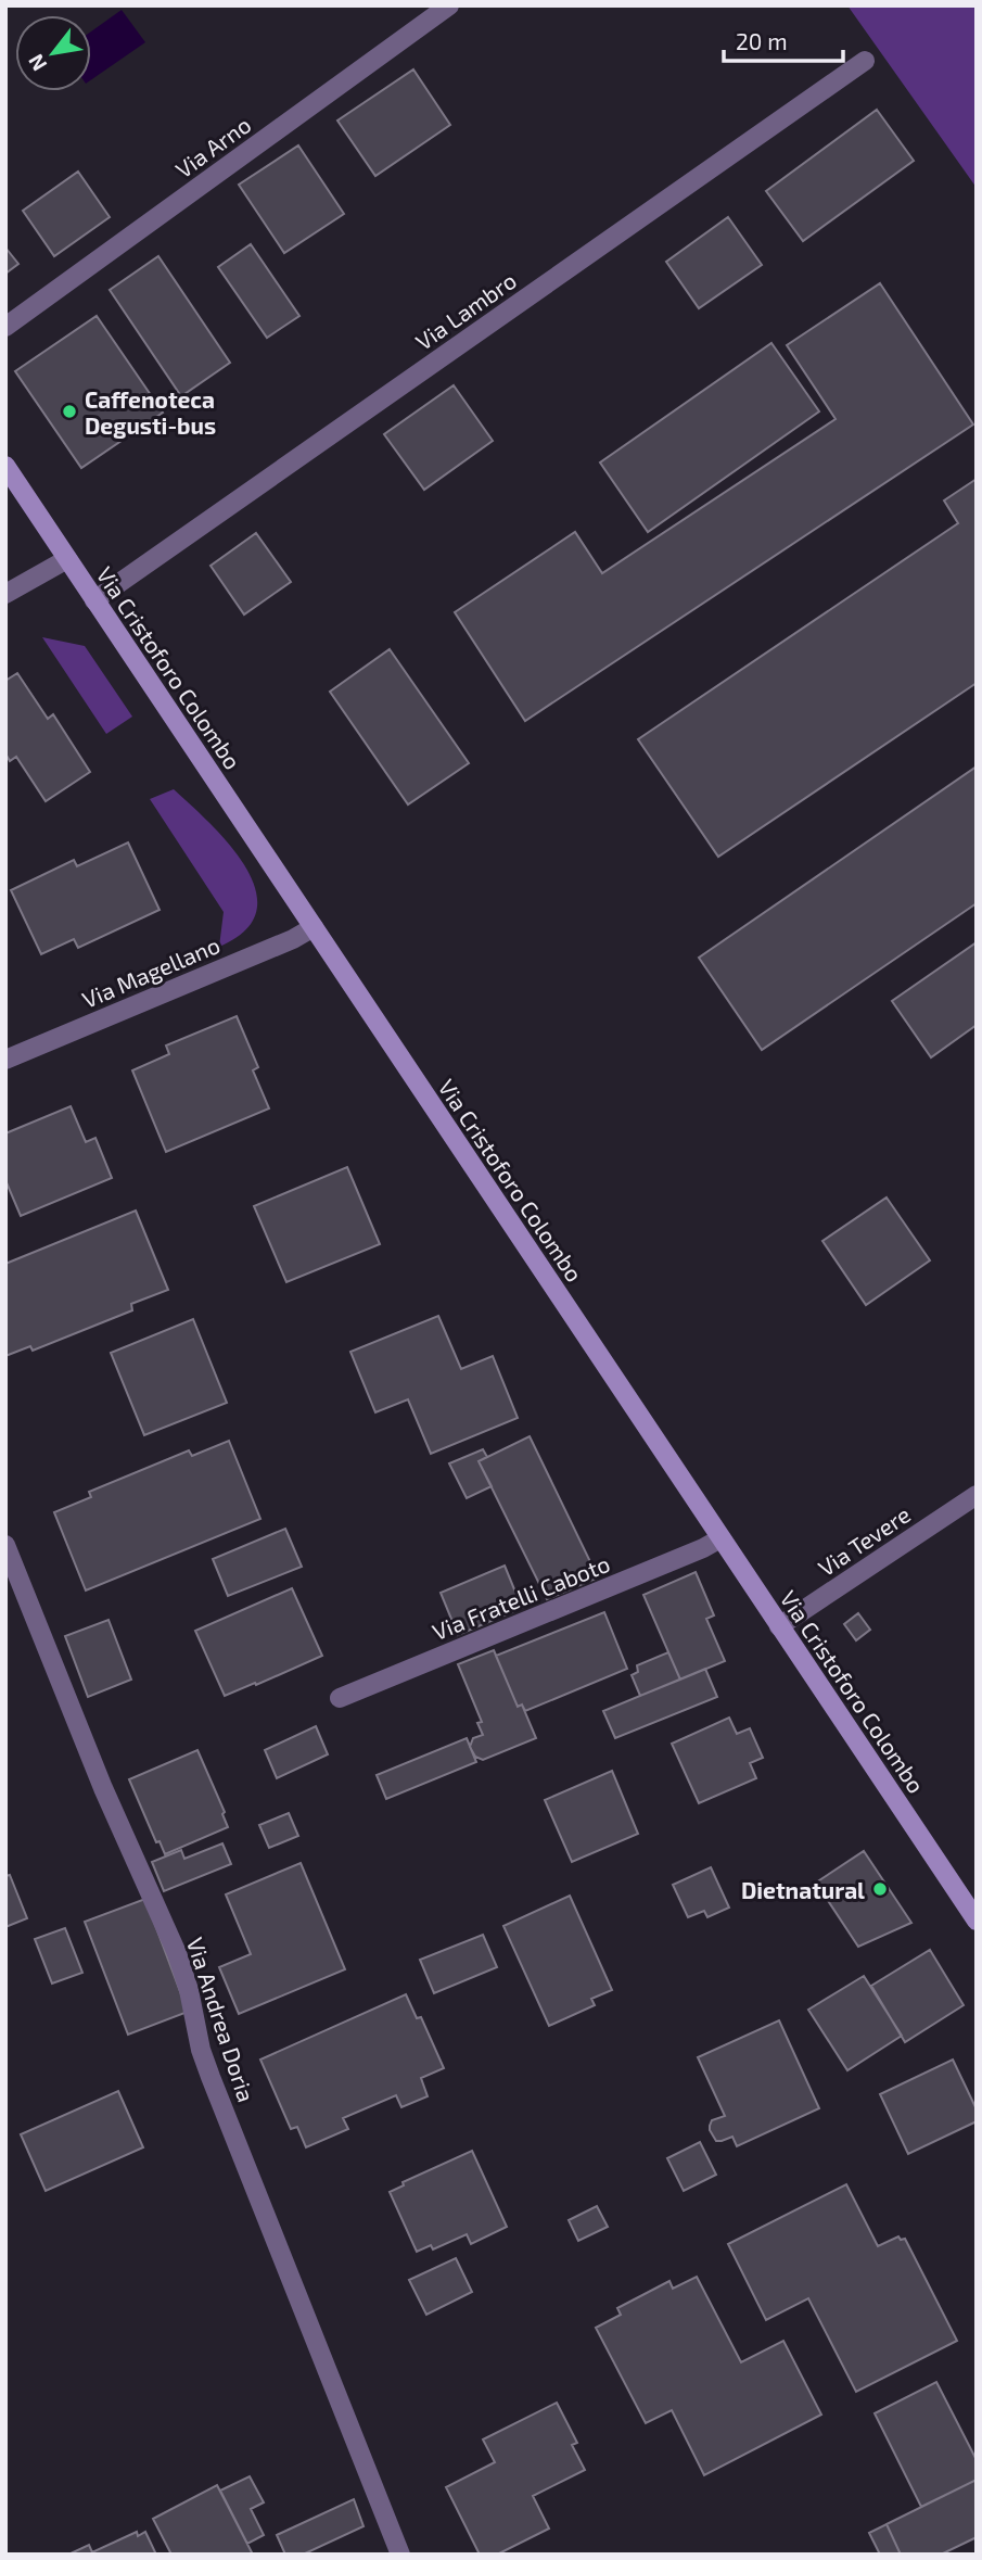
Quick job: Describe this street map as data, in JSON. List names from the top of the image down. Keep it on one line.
{"streets":{"street":["Via Arno","Via Lambro","Via Cristoforo Colombo","Via Magellano","Via Tevere","Via Fratelli Caboto","Via Andrea Doria"]},"crossings":[["Via Lambro","Via Cristoforo Colombo"],["Via Cristoforo Colombo","Via Magellano"],["Via Cristoforo Colombo","Via Tevere"],["Via Cristoforo Colombo","Via Fratelli Caboto"]],"places":["Caffenoteca Degusti-bus","Dietnatural"],"scale_bar":"20 m","north":"bottom left"}
